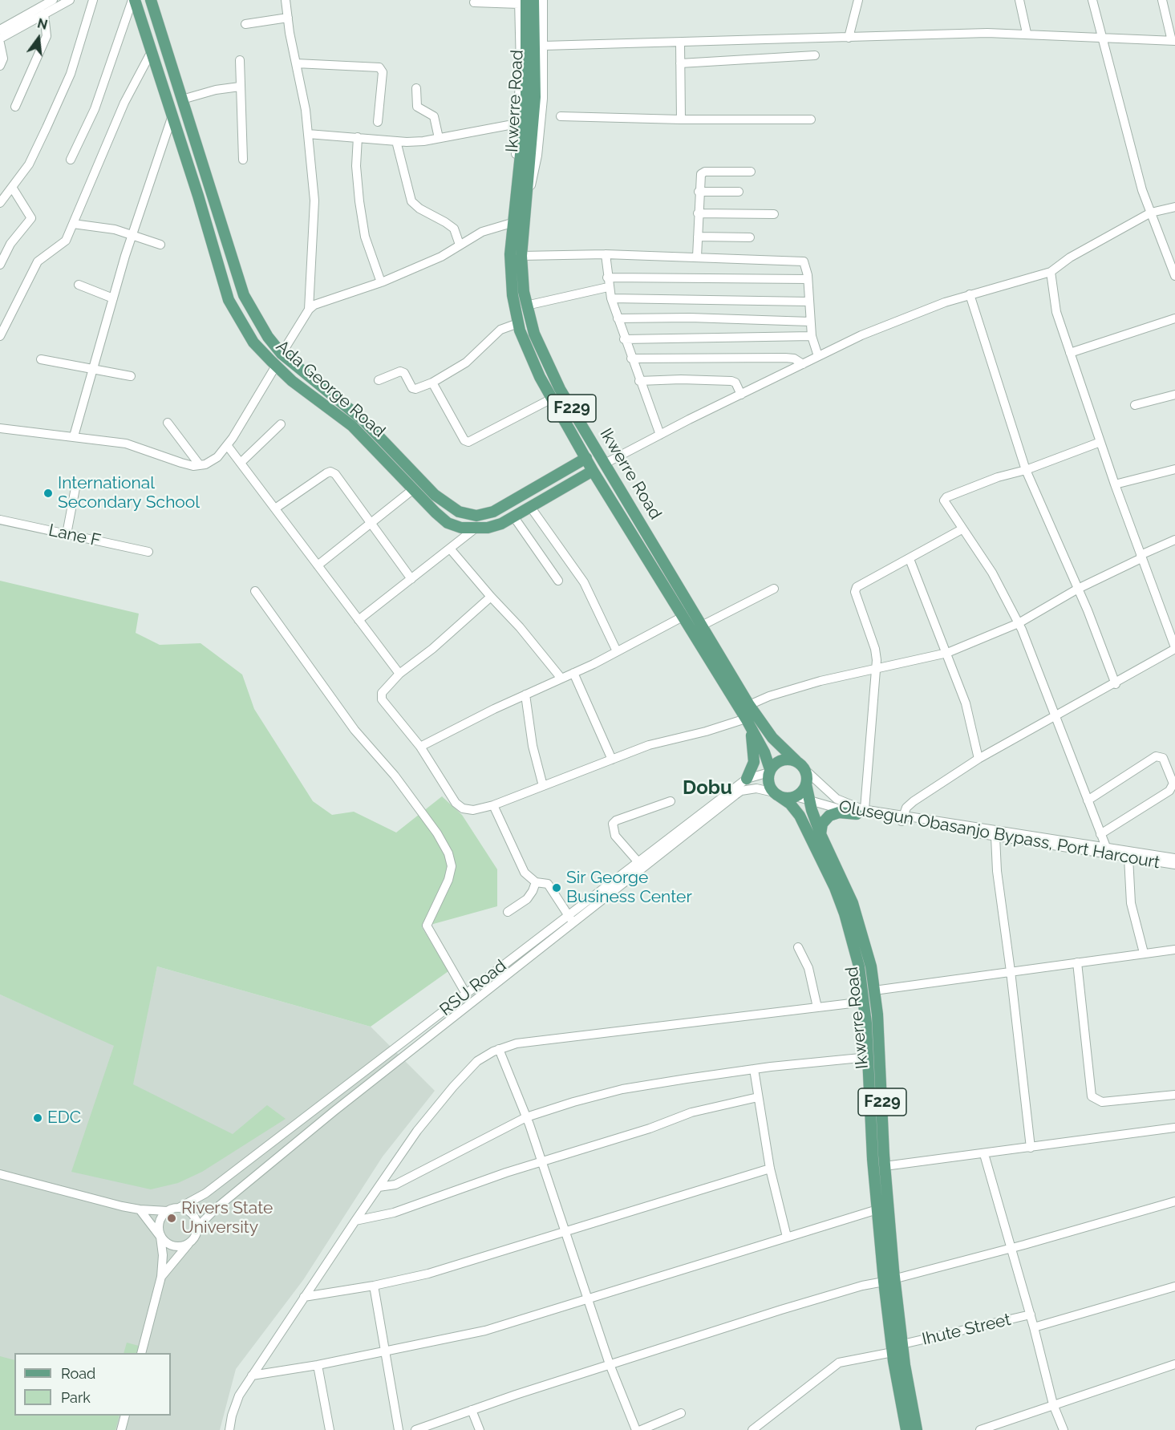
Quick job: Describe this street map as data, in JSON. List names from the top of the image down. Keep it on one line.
{"streets":{"main road":["Ikwerre Road","Ada George Road","F229"],"street":["Lane F","Olusegun Obasanjo Bypass, Port Harcourt","RSU Road","Ihute Street"]},"crossings":[["Ikwerre Road","Ada George Road"],["Ikwerre Road","F229"],["Ikwerre Road","Olusegun Obasanjo Bypass, Port Harcourt"],["Ikwerre Road","RSU Road"],["Ikwerre Road","Ihute Street"],["F229","Olusegun Obasanjo Bypass, Port Harcourt"],["F229","RSU Road"],["Olusegun Obasanjo Bypass, Port Harcourt","RSU Road"]],"districts":["Dobu"],"places":["International Secondary School","Sir George Business Center","EDC","Rivers State University"],"legend":["Road","Park"],"north":"top"}
